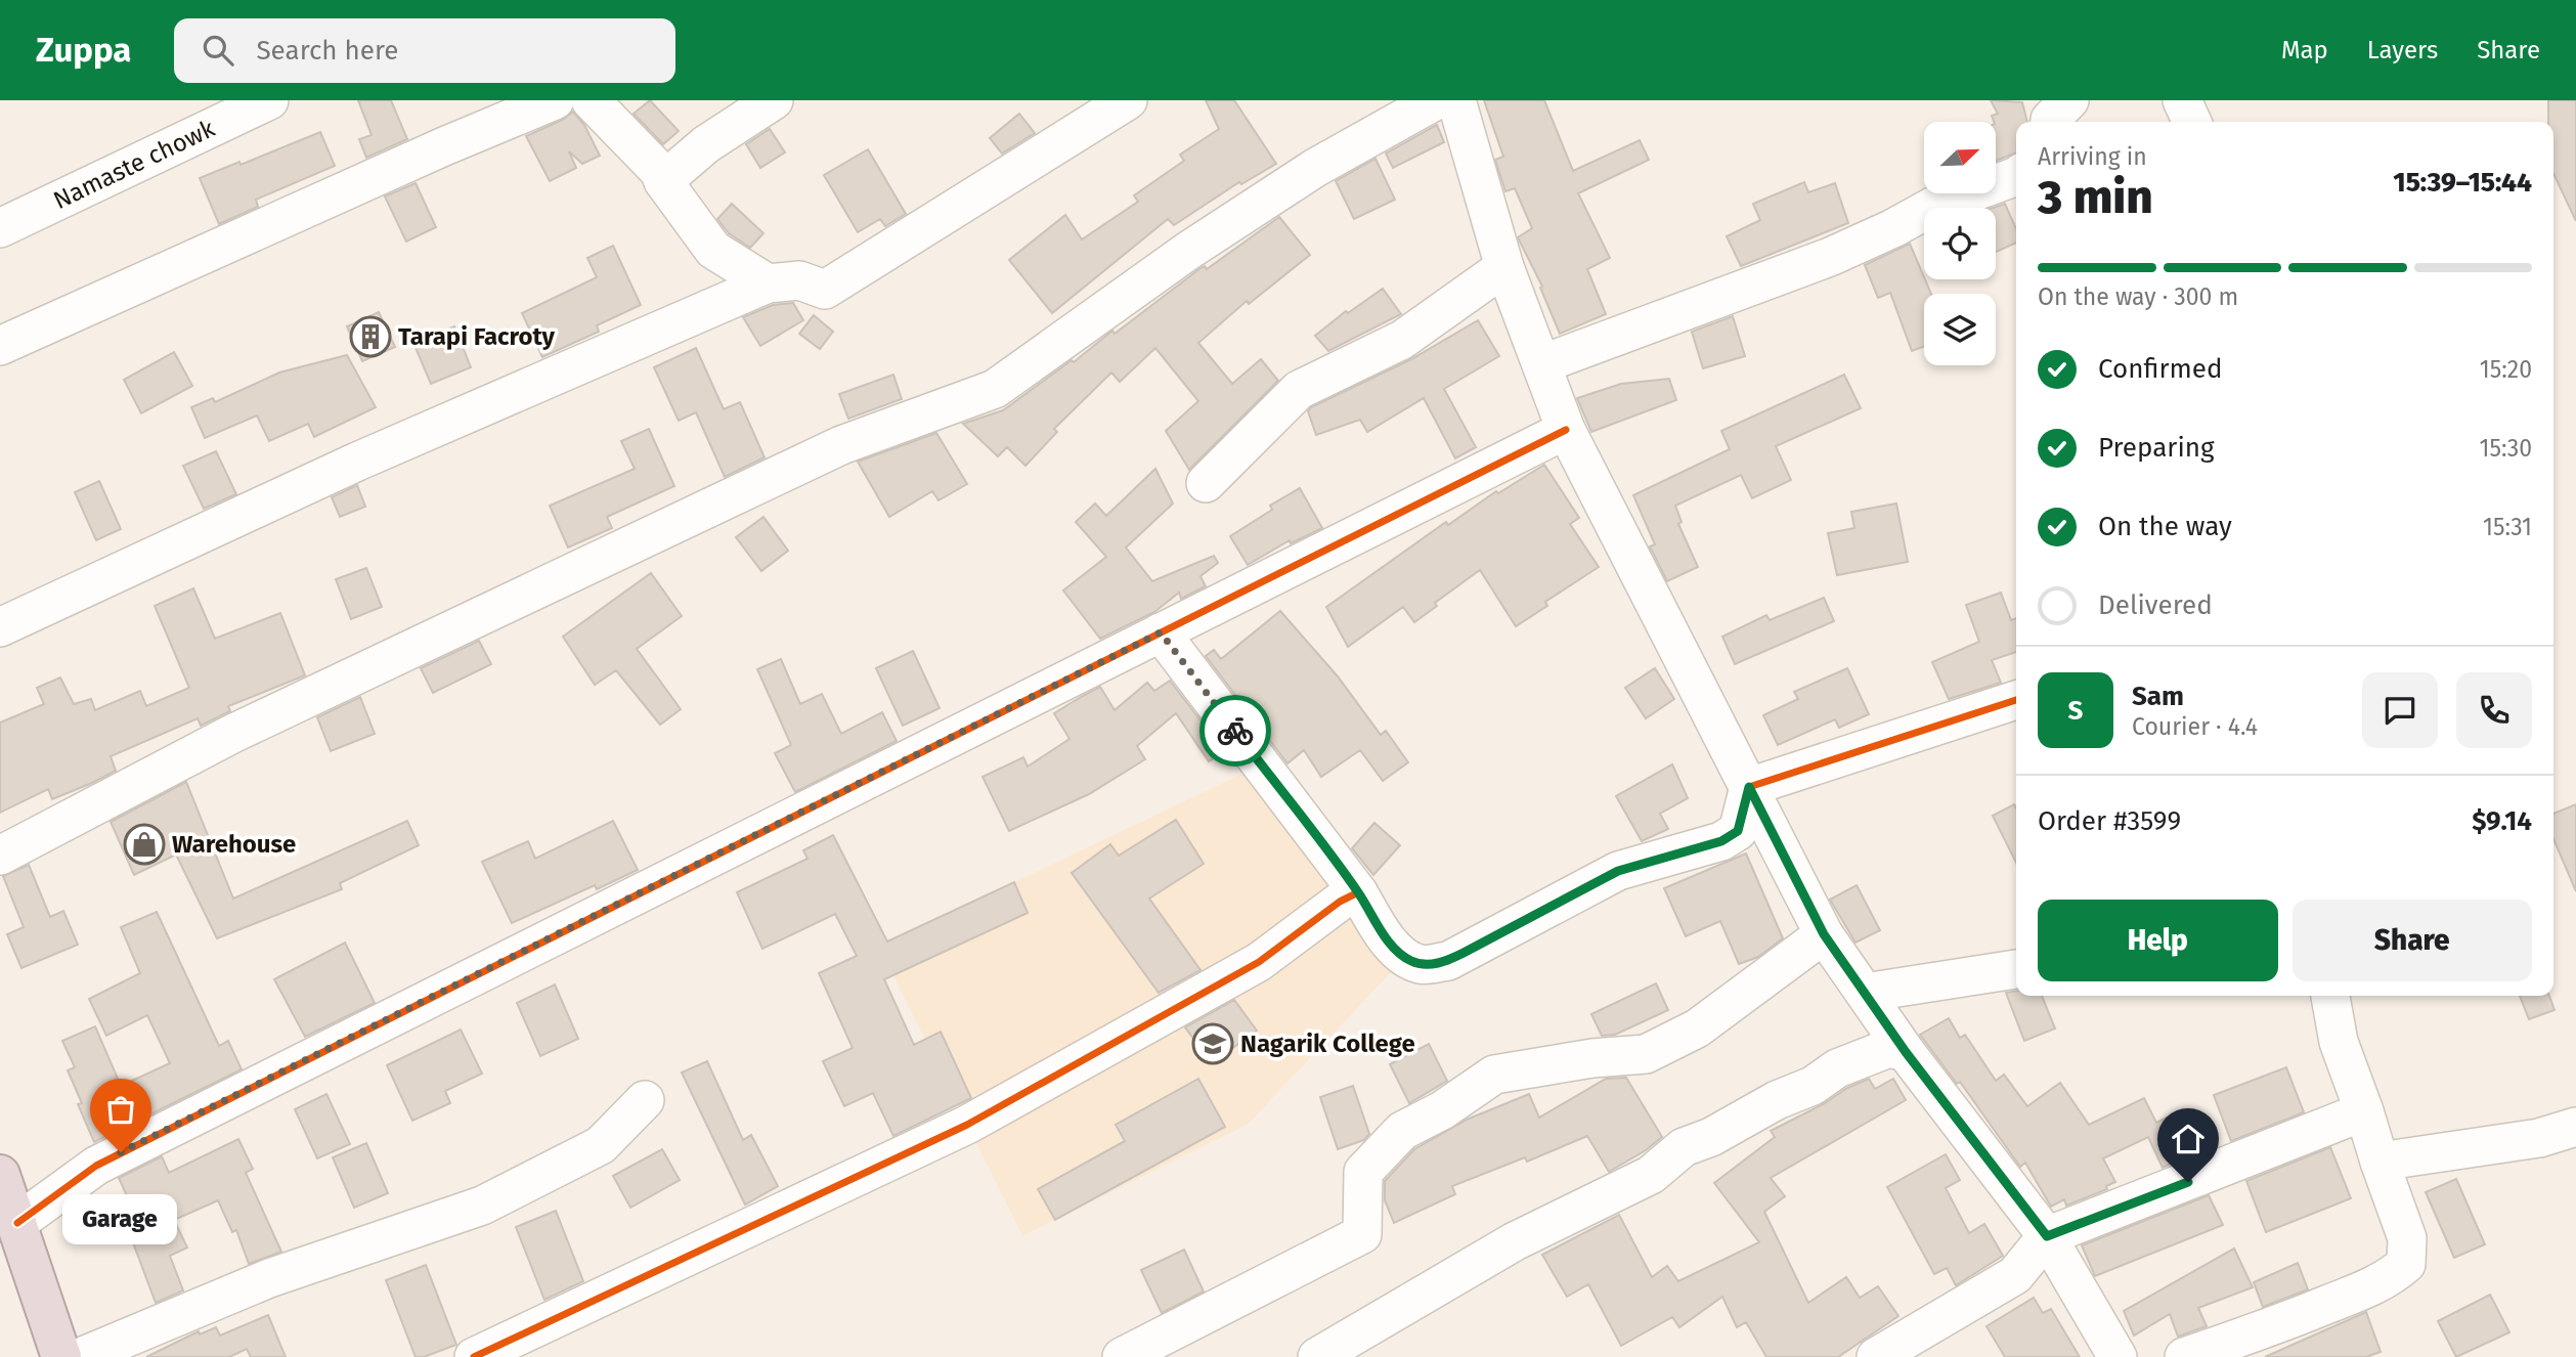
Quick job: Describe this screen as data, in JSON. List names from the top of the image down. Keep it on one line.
{"streets":{"street":["Namaste chowk"]},"places":{"building":["Tarapi Facroty"],"shop":["Warehouse"],"school or university":["Nagarik College"],"other":["Garage"]},"north":"top right","page":{"header":"Zuppa","search":"Search here","nav":["Map","Layers","Share"],"heading":["3 min","Arriving in","15:39–15:44"],"panel":["Sam","Courier · 4.4","Order #3599","$9.14"],"bar":"On the way · 300 m","list":[["Confirmed","15:20"],["Preparing","15:30"],["On the way","15:31"],"Delivered"],"round":"S","buttons":["Help","Share"],"bubble":"Garage"}}
